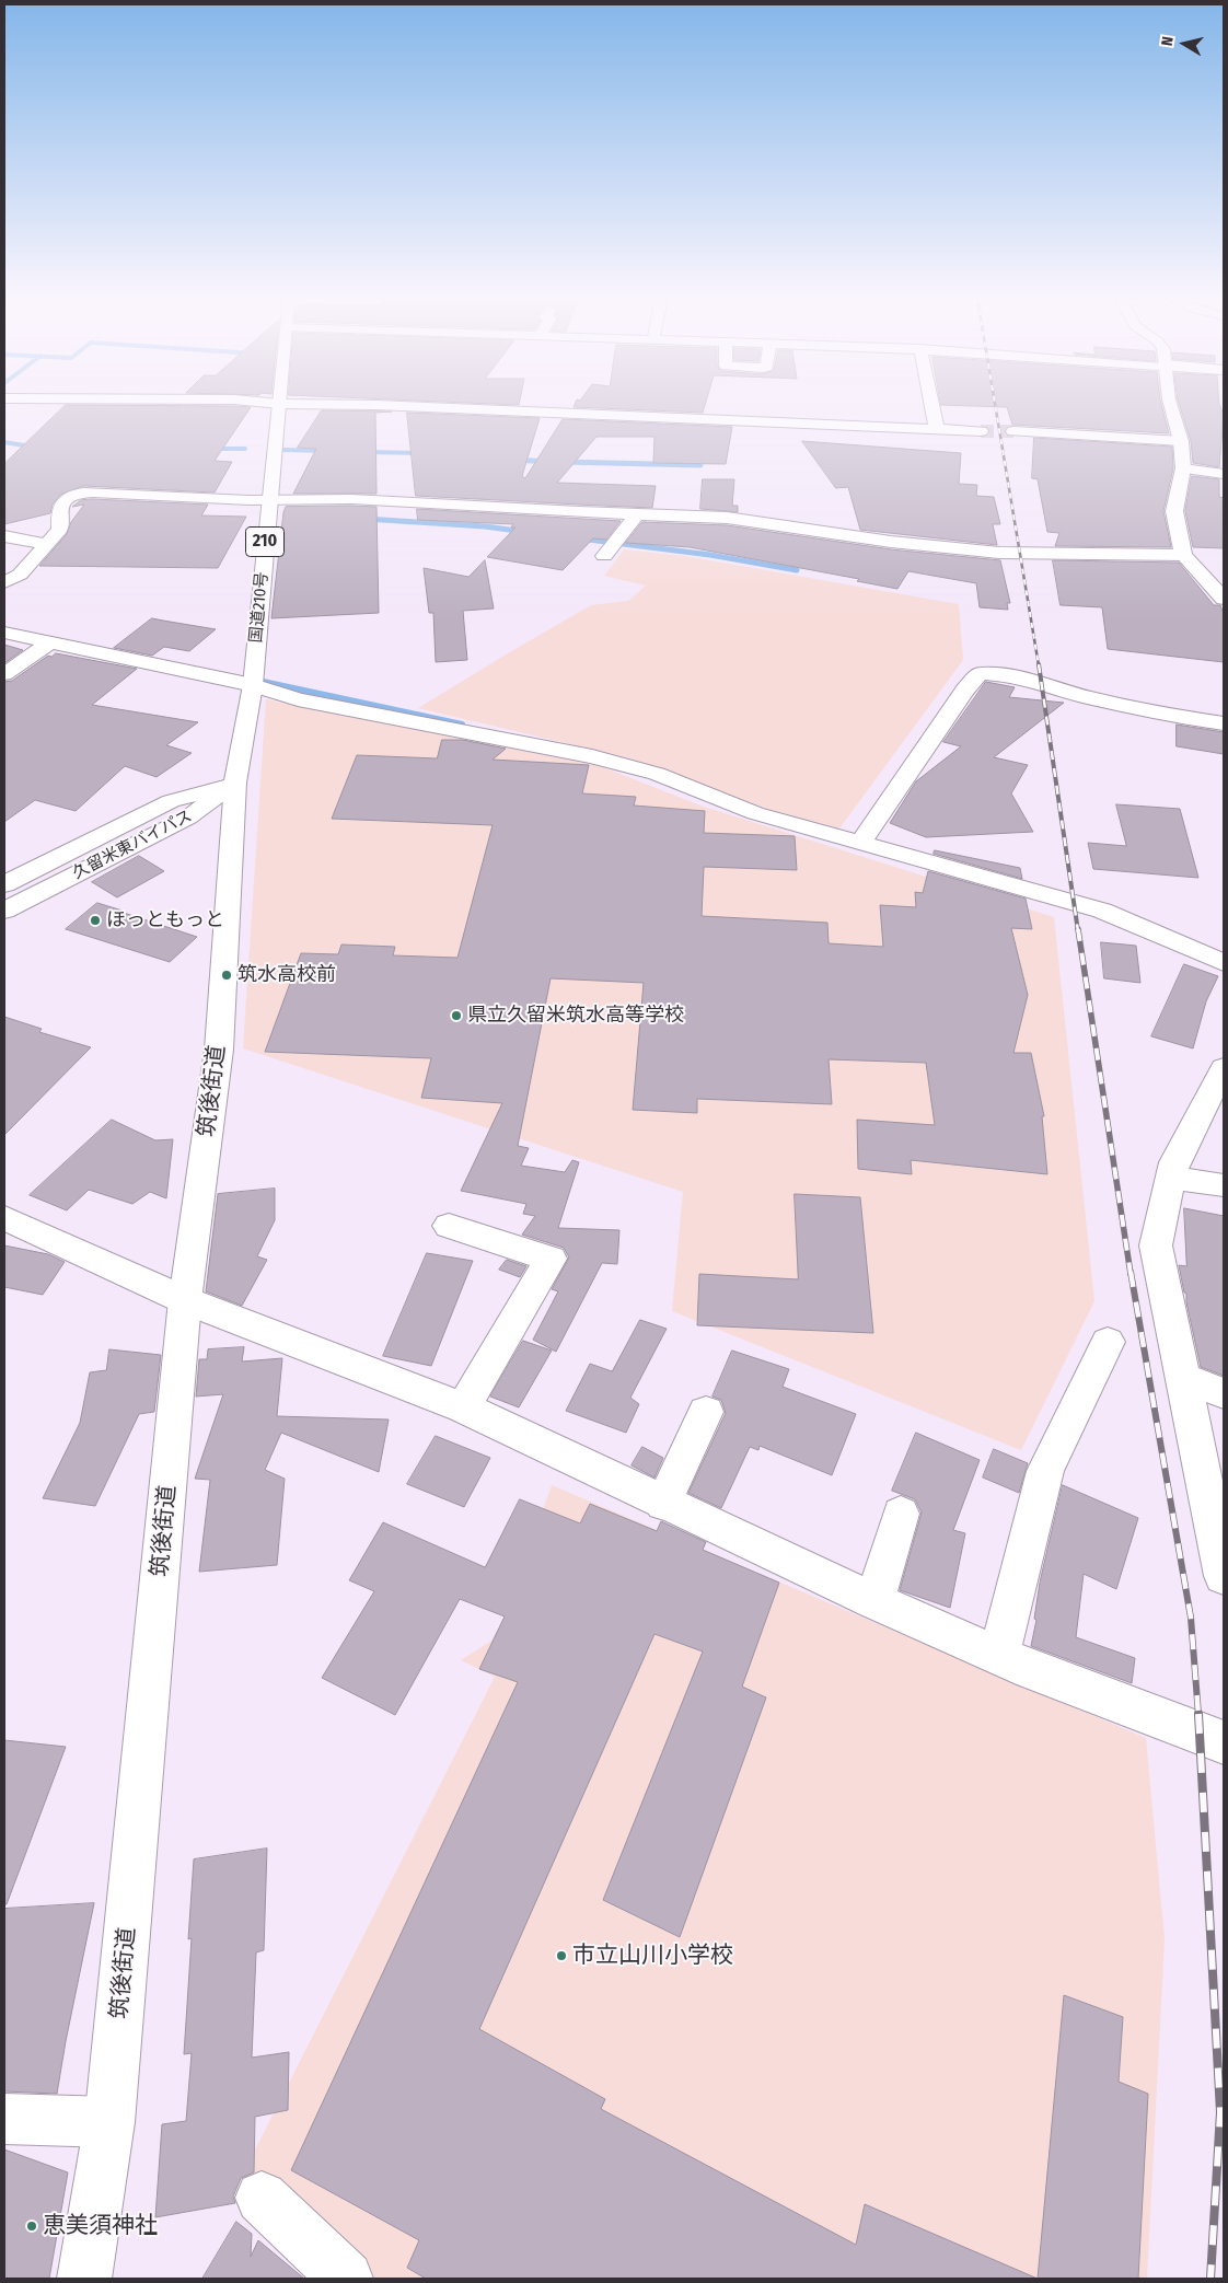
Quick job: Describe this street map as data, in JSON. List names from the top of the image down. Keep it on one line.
{"streets":{"main road":["210","国道210号","久留米東バイパス","筑後街道"]},"crossings":[["国道210号","久留米東バイパス"],["国道210号","筑後街道"],["久留米東バイパス","筑後街道"]],"places":["ほっともっと","筑水高校前","県立久留米筑水高等学校","市立山川小学校","恵美須神社"],"north":"left"}
